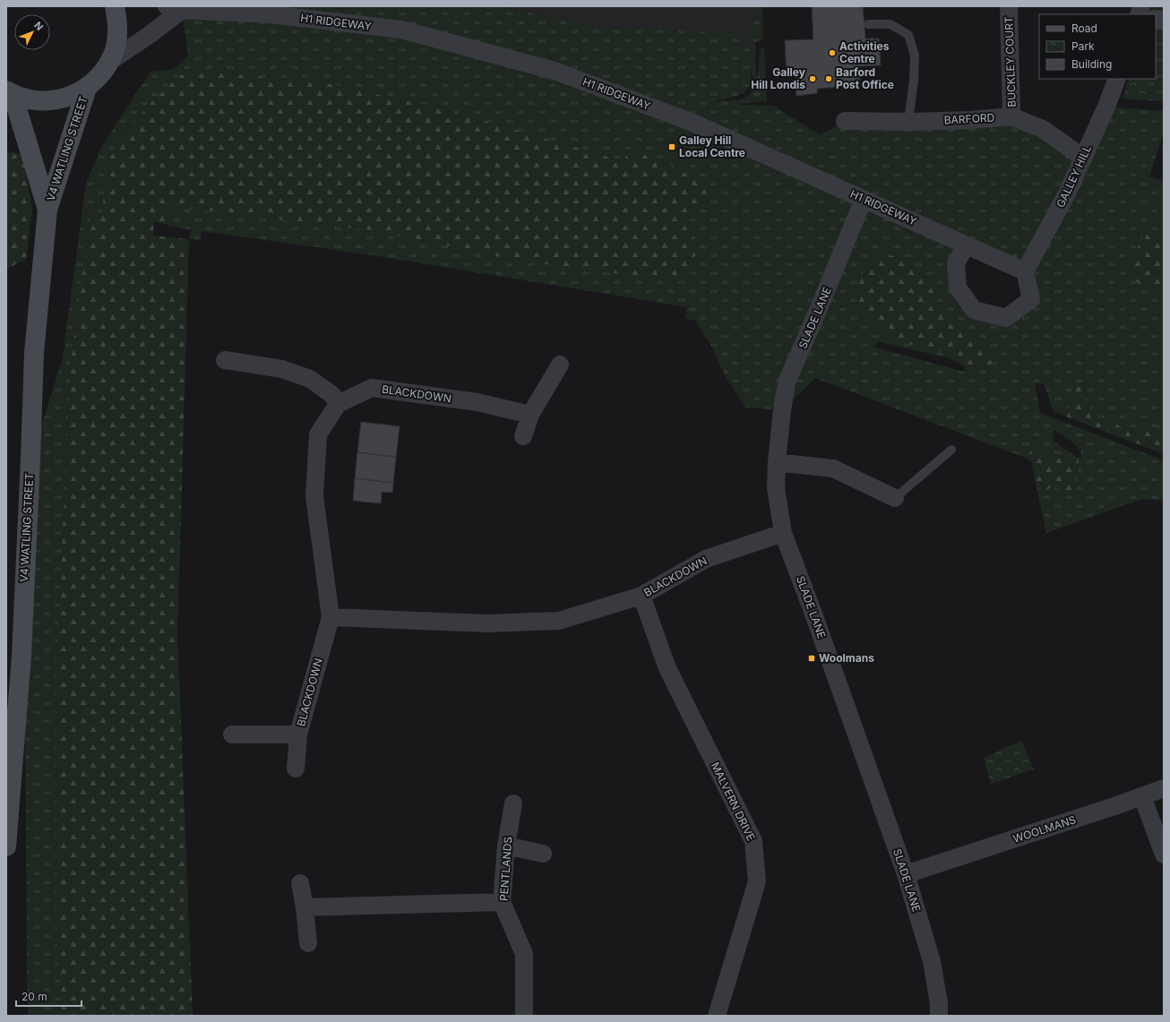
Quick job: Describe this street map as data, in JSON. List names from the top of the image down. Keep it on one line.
{"streets":{"street":["H1 RIDGEWAY","BUCKLEY COURT","BARFORD","V4 WATLING STREET","GALLEY HILL","SLADE LANE","BLACKDOWN","MALVERN DRIVE","WOOLMANS","PENTLANDS"]},"crossings":[["H1 RIDGEWAY","GALLEY HILL"],["H1 RIDGEWAY","SLADE LANE"],["BUCKLEY COURT","BARFORD"],["BARFORD","GALLEY HILL"],["SLADE LANE","BLACKDOWN"],["SLADE LANE","WOOLMANS"],["BLACKDOWN","MALVERN DRIVE"]],"places":{"other":["Activities Centre","Galley Hill Londis","Barford Post Office"],"transit":["Galley Hill Local Centre","Woolmans"]},"legend":["Road","Park","Building"],"scale_bar":"20 m","north":"top right"}
